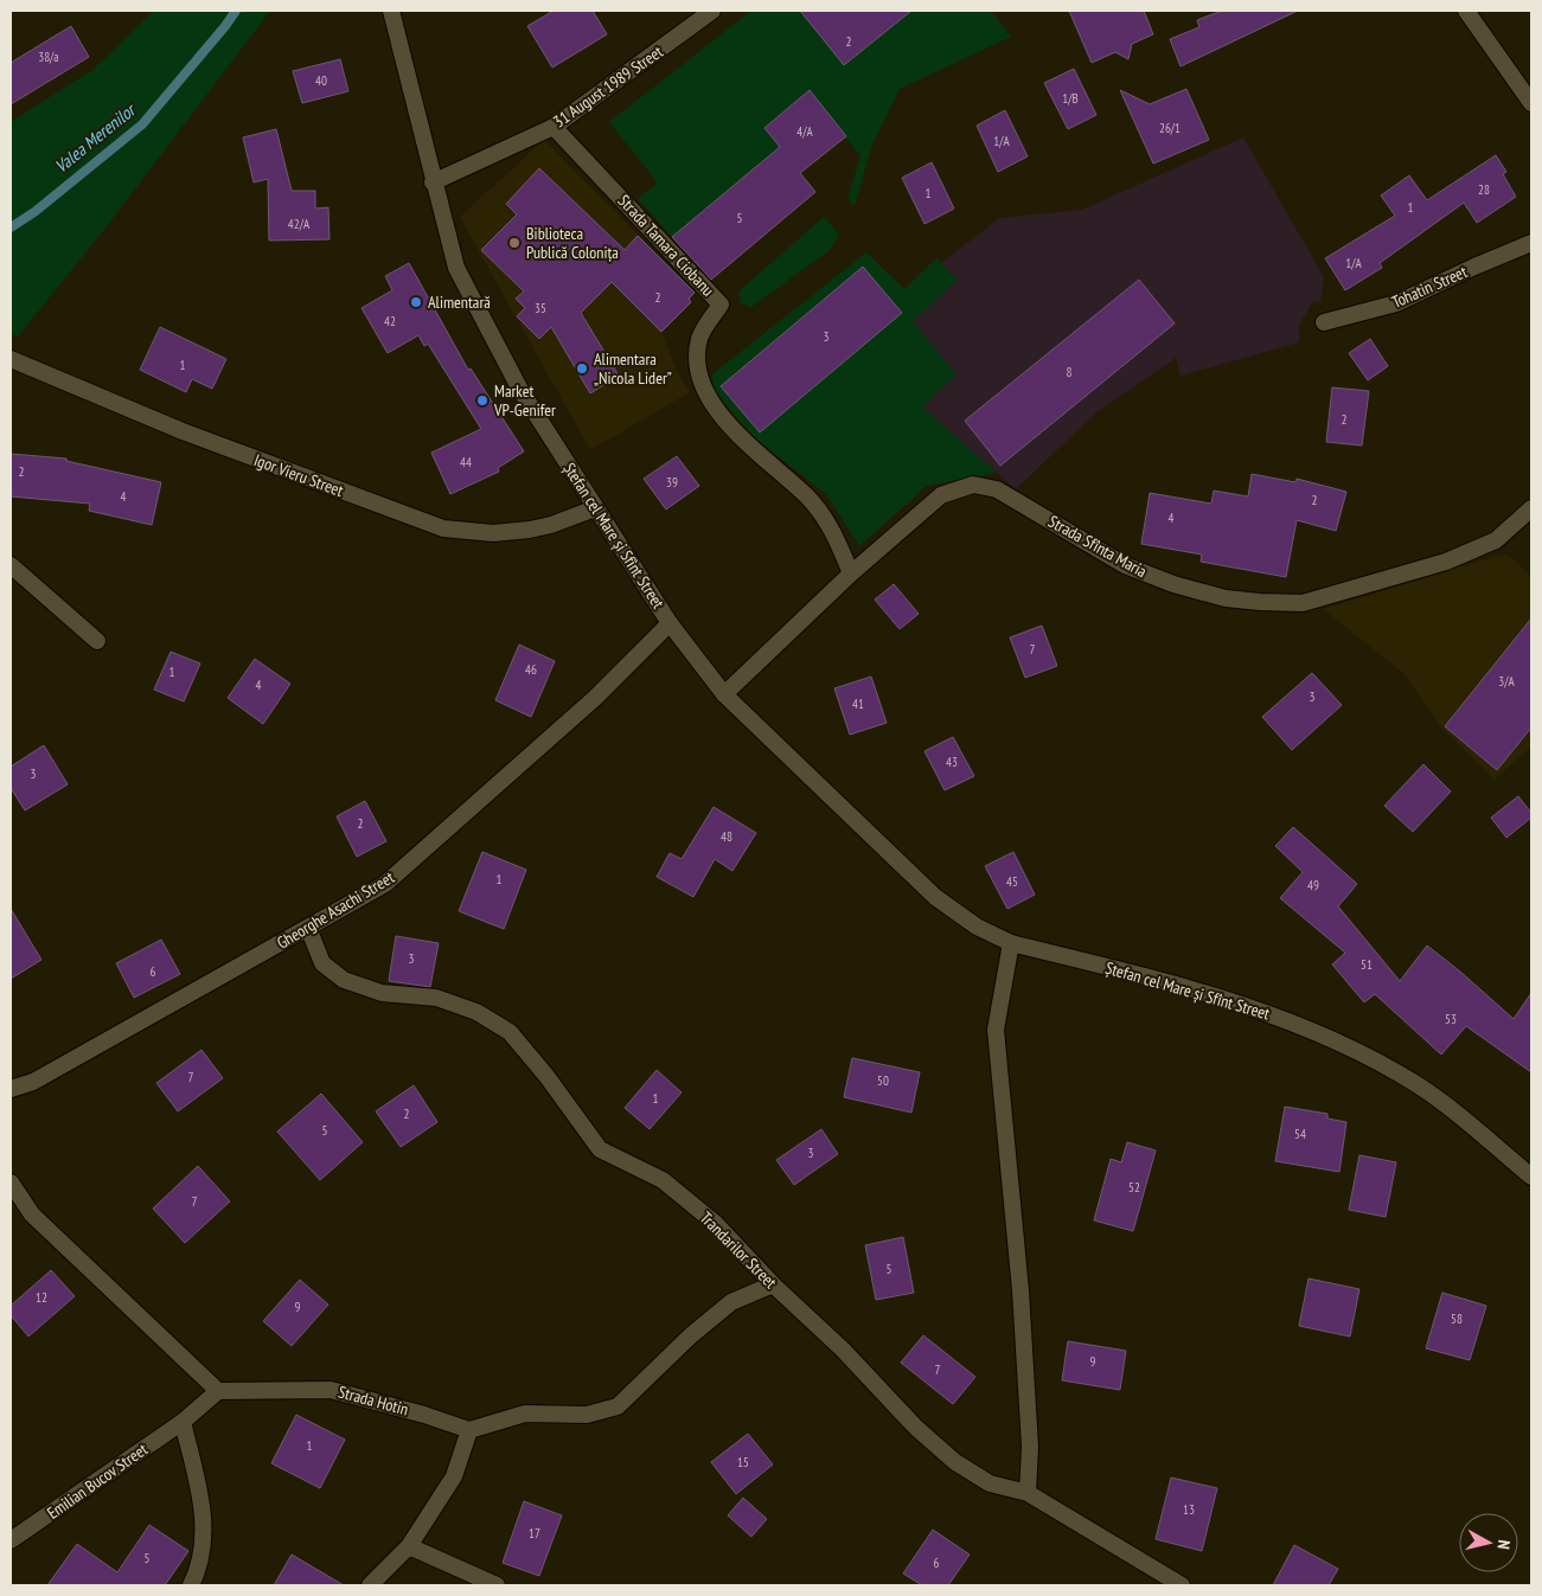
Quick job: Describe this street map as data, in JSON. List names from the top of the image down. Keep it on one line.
{"streets":{"street":["31 August 1989 Street","Strada Tamara Ciobanu","Tohatin Street","Igor Vieru Street","Ștefan cel Mare și Sfînt Street","Strada Sfînta Maria","Gheorghe Asachi Street","Trandarilor Street","Strada Hotin","Emilian Bucov Street"]},"crossings":[["31 August 1989 Street","Strada Tamara Ciobanu"],["31 August 1989 Street","Ștefan cel Mare și Sfînt Street"],["Strada Tamara Ciobanu","Strada Sfînta Maria"],["Igor Vieru Street","Ștefan cel Mare și Sfînt Street"],["Ștefan cel Mare și Sfînt Street","Strada Sfînta Maria"],["Ștefan cel Mare și Sfînt Street","Gheorghe Asachi Street"],["Gheorghe Asachi Street","Trandarilor Street"],["Strada Hotin","Emilian Bucov Street"]],"water":["Valea Merenilor"],"places":["Biblioteca Publică Colonița","Alimentară","Alimentara „Nicola Lider”","Market VP-Genifer"],"house_numbers":["2","38/a","40","1/B","26/1","4/A","1/A","28","1","1","5","42/A","1/A","2","35","42","3","1","8","2","44","2","39","4","2","4","7","46","1","3/A","4","3","41","43","3","2","48","1","45","49","3","51","6","53","7","50","1","2","5","54","3","52","7","5","12","9","58","9","7","1","15","13","17","5","6"],"north":"right"}
